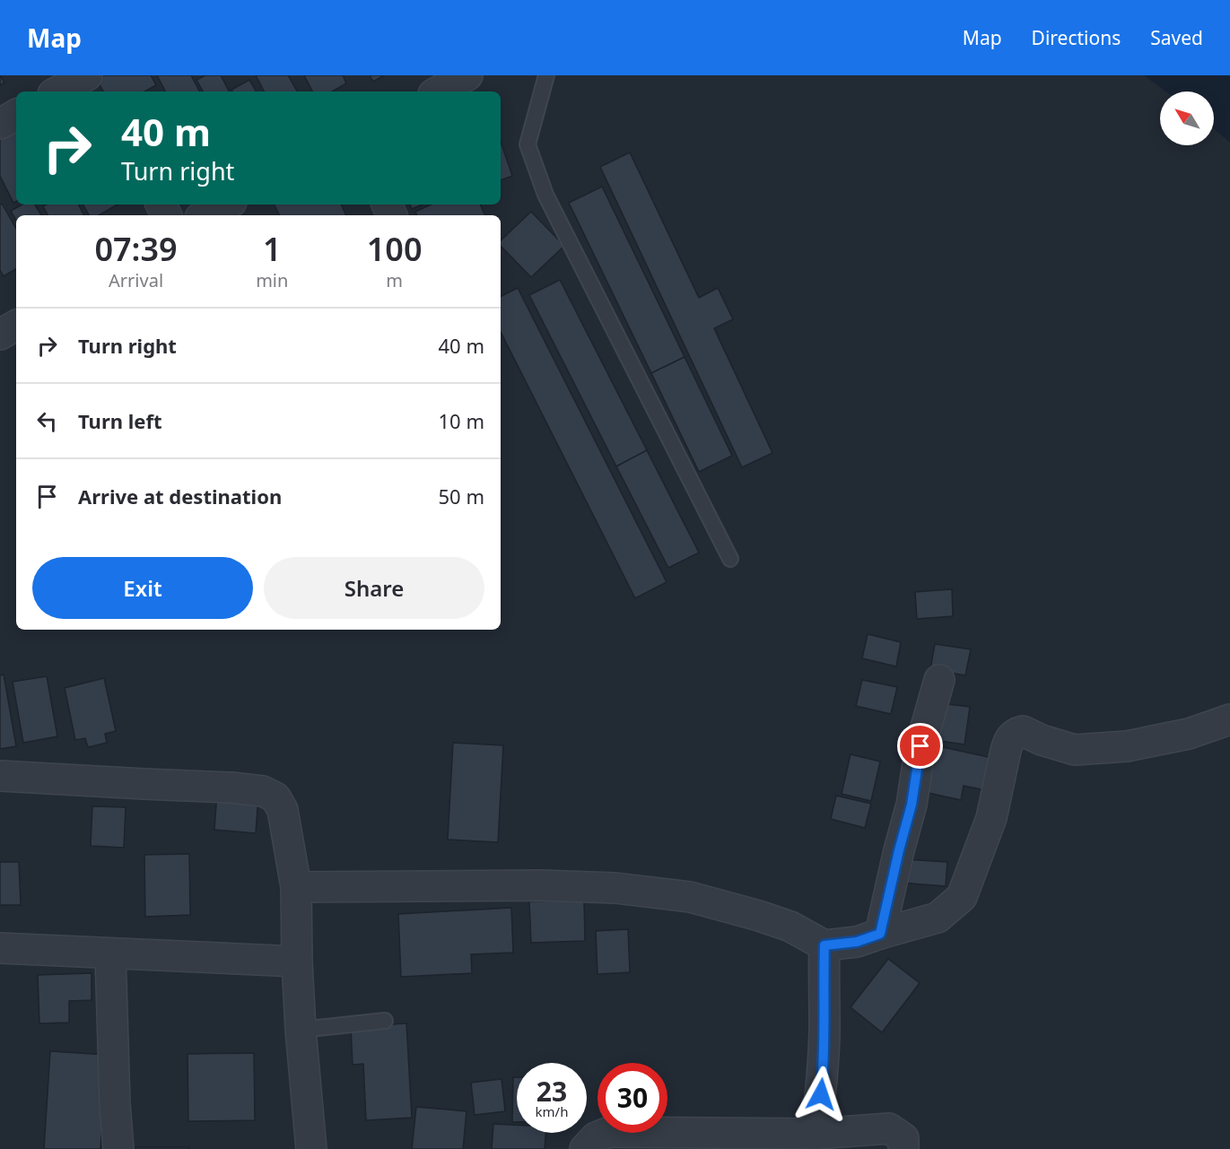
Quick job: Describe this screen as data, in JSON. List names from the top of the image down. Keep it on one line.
{"north":"top left","page":{"header":"Map","nav":["Map","Directions","Saved"],"turn":["40 m","Turn right"],"eta":["07:39","Arrival","1","min","100","m"],"list":[{"name":"Turn right","value":"40 m"},{"name":"Turn left","value":"10 m"},{"name":"Arrive at destination","value":"50 m"}],"buttons":["Exit","Share"],"speed":"23 km/h","limit":"30"}}
